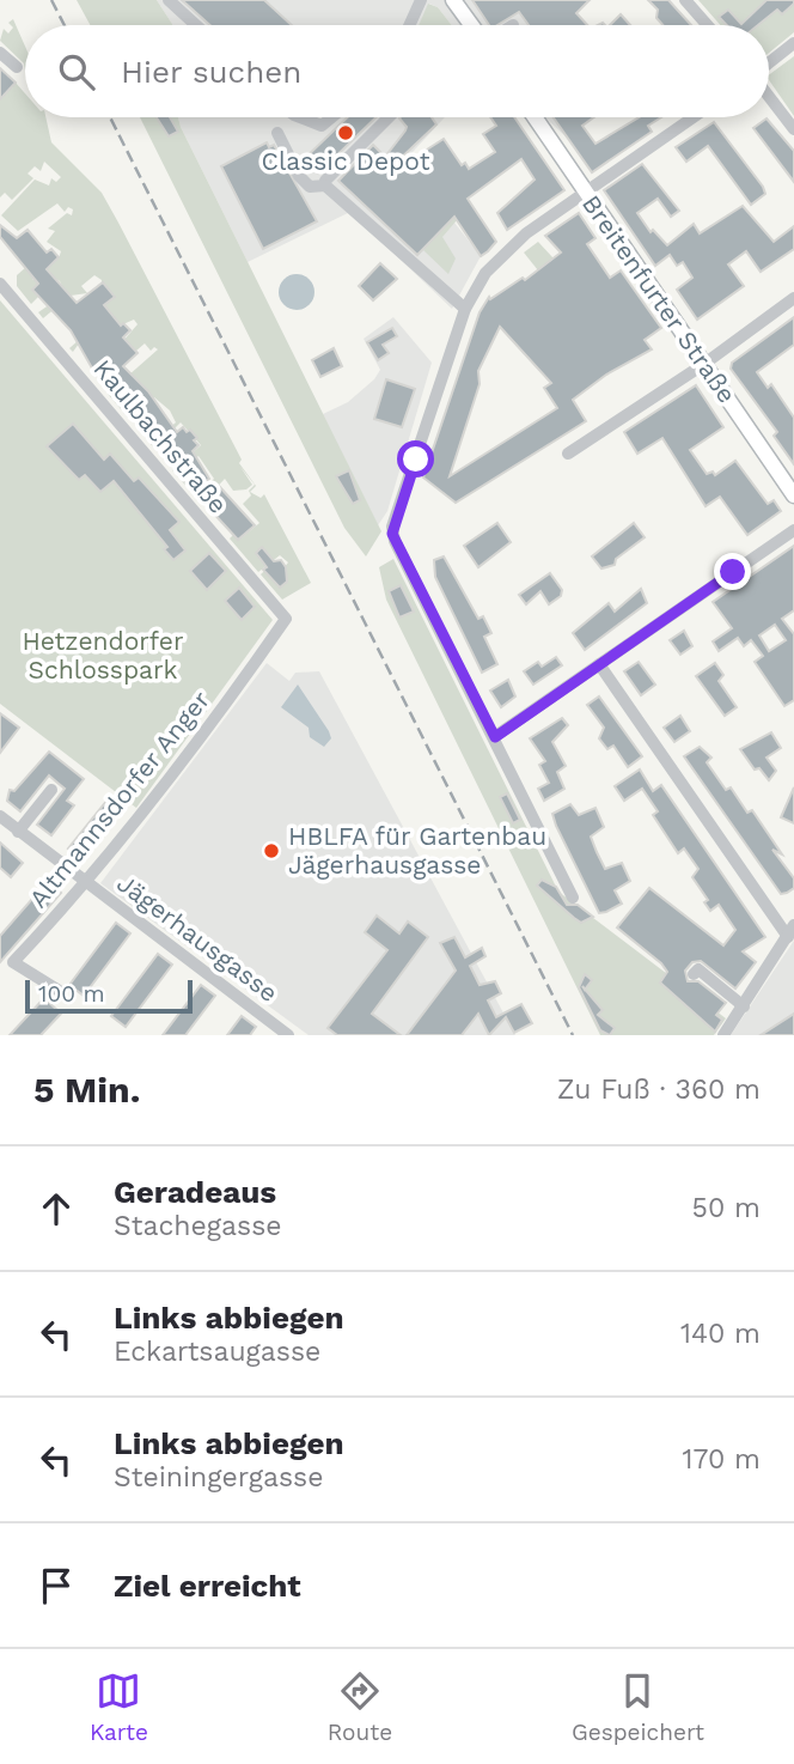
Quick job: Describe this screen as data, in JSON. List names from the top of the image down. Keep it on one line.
{"streets":{"main road":["Breitenfurter Straße"],"street":["Kaulbachstraße","Altmannsdorfer Anger","Jägerhausgasse"]},"crossings":[["Kaulbachstraße","Altmannsdorfer Anger"],["Altmannsdorfer Anger","Jägerhausgasse"]],"parks":["Hetzendorfer Schlosspark"],"places":["Classic Depot","HBLFA für Gartenbau Jägerhausgasse"],"scale_bar":"100 m","page":{"search":"Hier suchen","scale":"100 m","heading":["5 Min.","Zu Fuß · 360 m"],"list":[["Geradeaus","Stachegasse","50 m"],["Links abbiegen","Eckartsaugasse","140 m"],["Links abbiegen","Steiningergasse","170 m"],"Ziel erreicht"],"nav":["Karte","Route","Gespeichert"]}}
